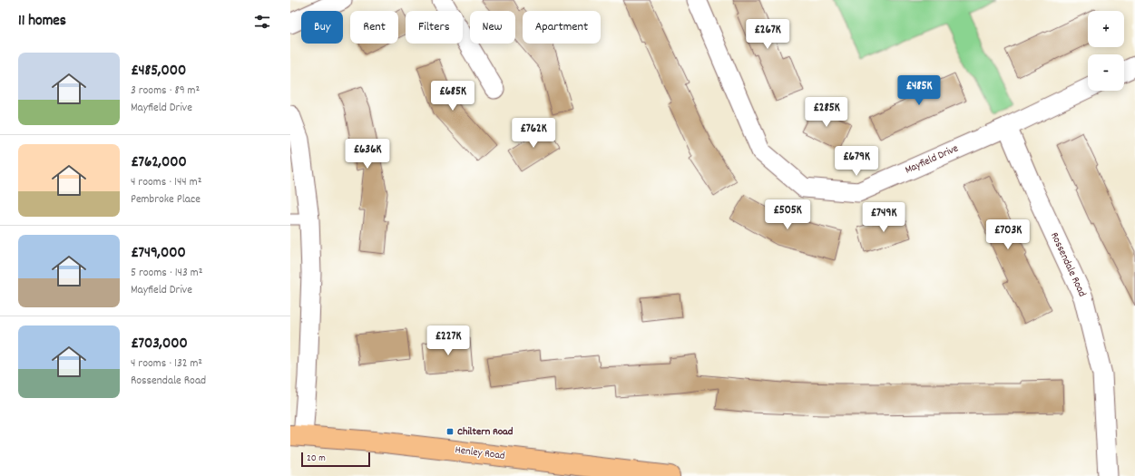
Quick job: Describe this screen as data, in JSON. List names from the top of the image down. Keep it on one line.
{"streets":{"main road":["Henley Road"],"street":["Mayfield Drive","Rossendale Road"]},"crossings":[["Mayfield Drive","Rossendale Road"]],"places":{"transit":["Chiltern Road"]},"scale_bar":"20 m","page":{"heading":"11 homes","map_buttons":["+","−"],"chip":["Buy","Rent","Filters","New","Apartment"],"price":["£267K","£485K","£685K","£285K","£762K","£636K","£679K","£505K","£749K","£703K","£227K"],"list":[{"name":"£485,000","note":"3 rooms · 89 m² · Mayfield Drive"},{"name":"£762,000","note":"4 rooms · 144 m² · Pembroke Place"},{"name":"£749,000","note":"5 rooms · 143 m² · Mayfield Drive"},{"name":"£703,000","note":"4 rooms · 132 m² · Rossendale Road"}],"scale":"20 m"}}
